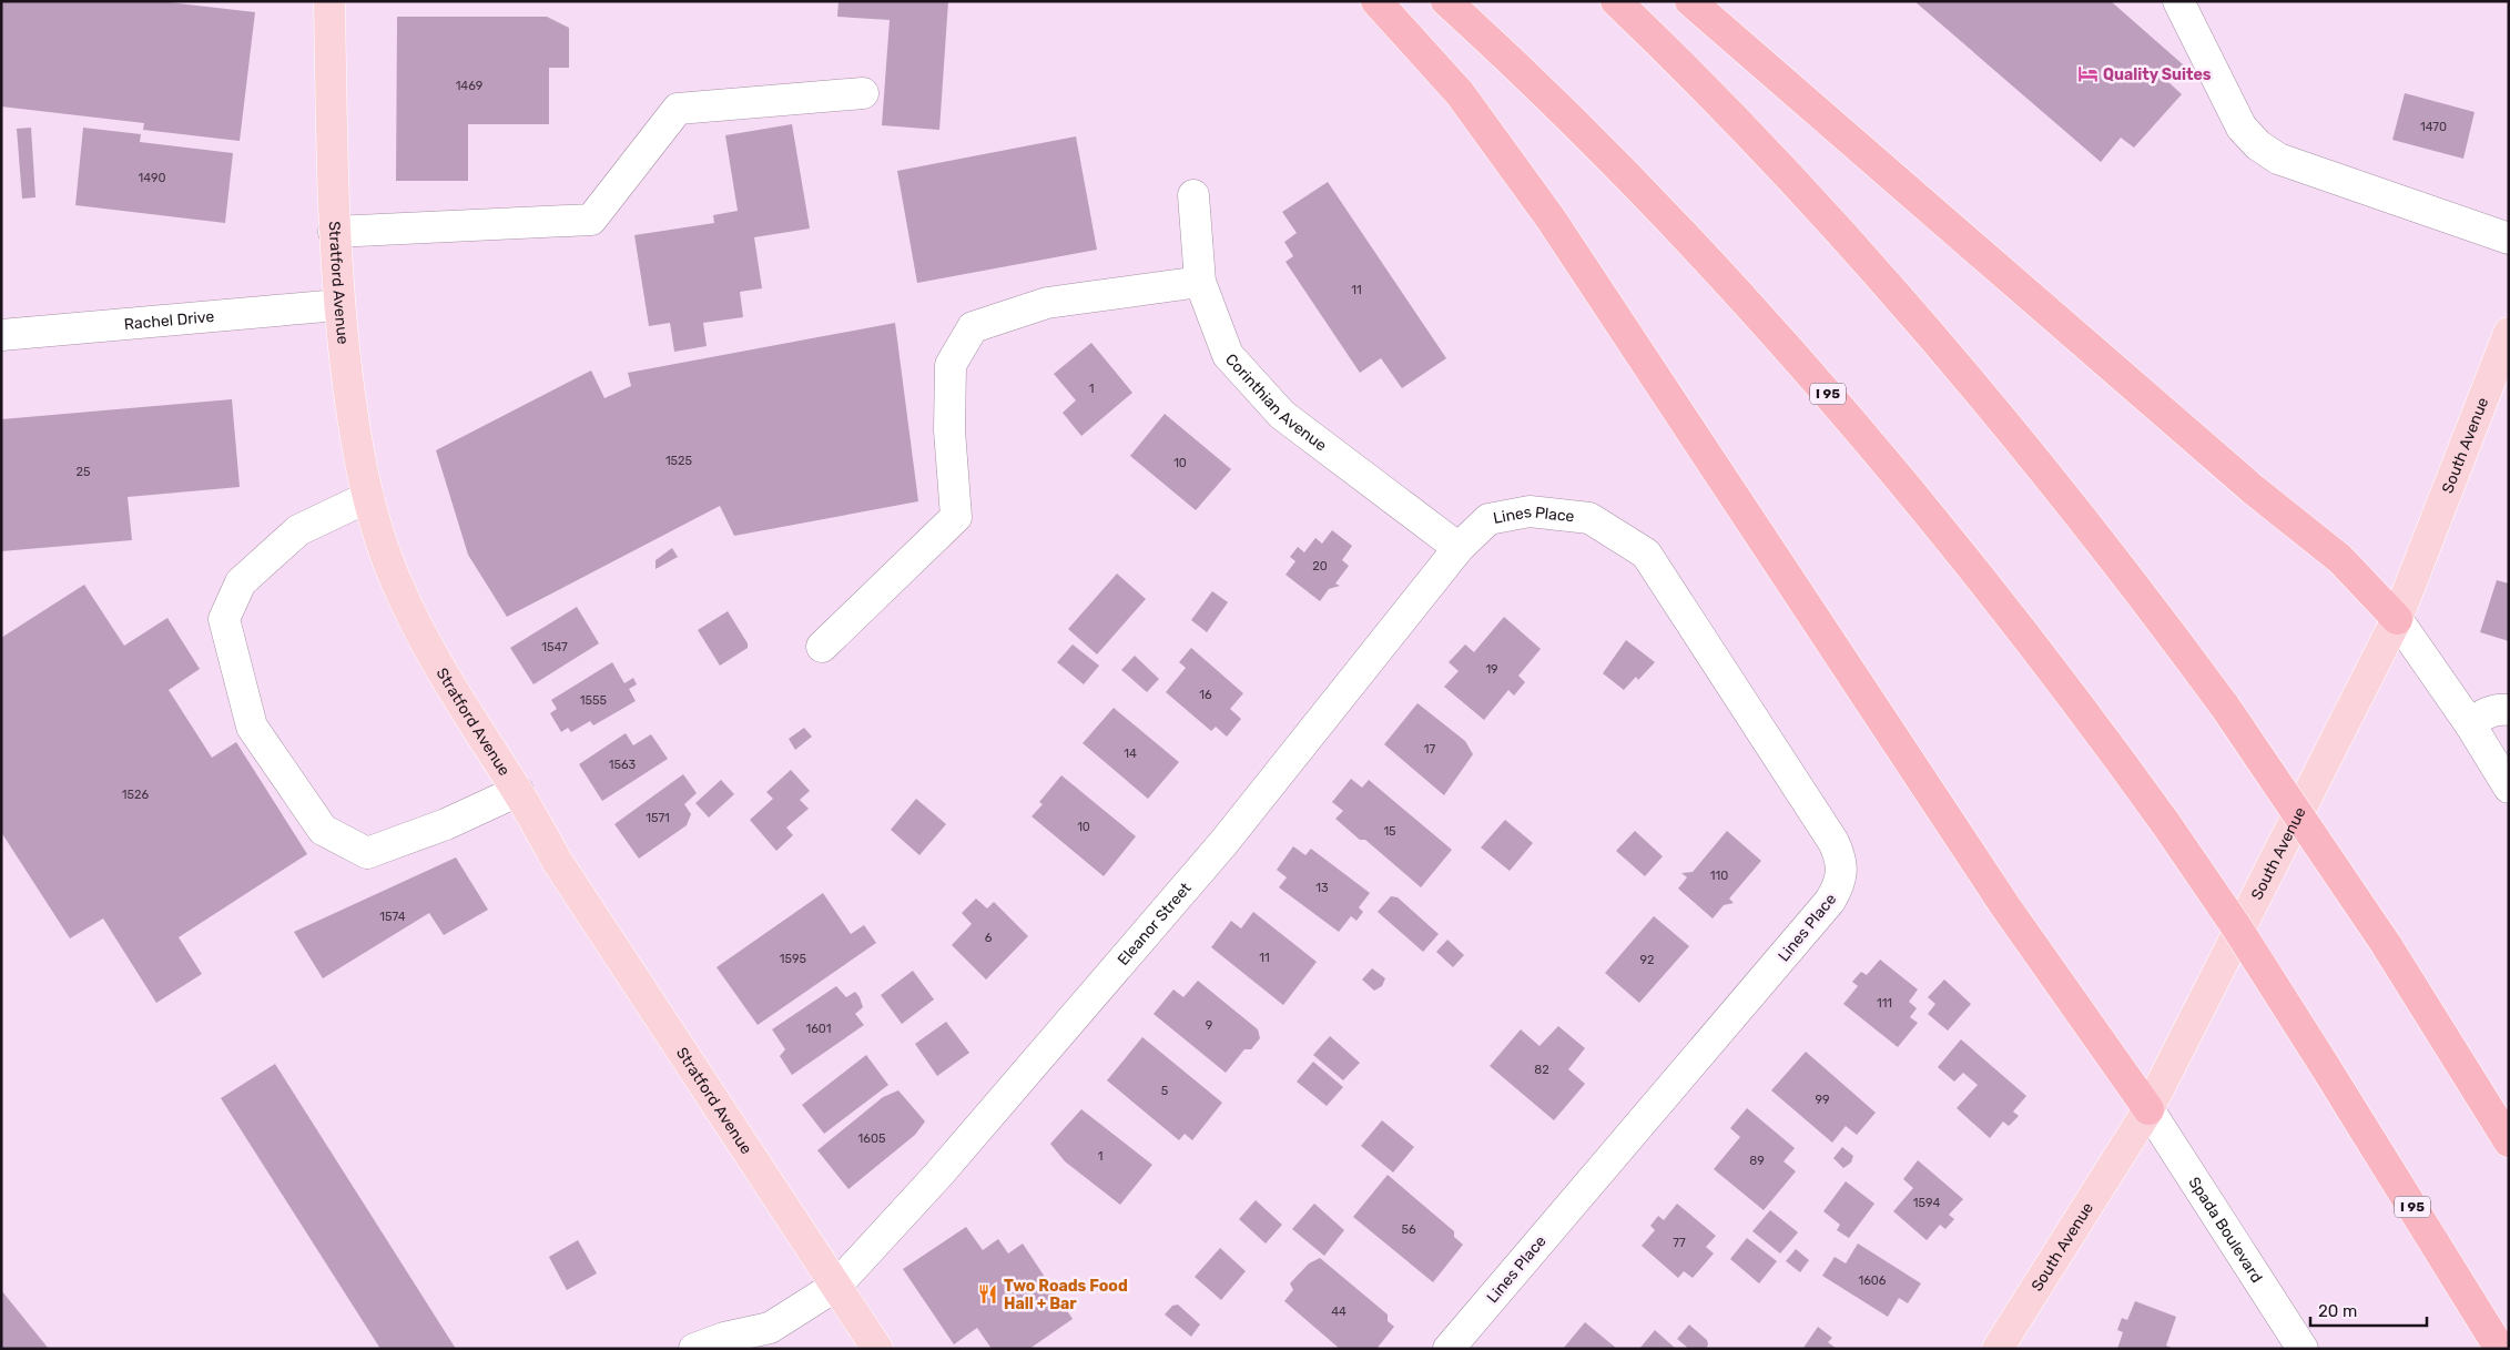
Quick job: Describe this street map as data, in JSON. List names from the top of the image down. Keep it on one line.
{"streets":{"highway":["I 95"],"main road":["Stratford Avenue","South Avenue"],"street":["Rachel Drive","Corinthian Avenue","Lines Place","Eleanor Street","Spada Boulevard"]},"crossings":[["Stratford Avenue","Rachel Drive"],["Stratford Avenue","Eleanor Street"],["Corinthian Avenue","Lines Place"],["Corinthian Avenue","Eleanor Street"],["South Avenue","Spada Boulevard"],["Lines Place","Eleanor Street"]],"places":{"hotel":["Quality Suites"],"restaurant":["Two Roads Food Hall + Bar"]},"house_numbers":["1469","1470","1490","11","1","1525","10","25","20","1547","19","16","1555","17","14","1563","1526","1571","10","15","110","13","1574","6","11","1595","92","111","9","1601","82","5","99","1605","1","89","1594","56","77","1606","44"],"scale_bar":"20 m"}
